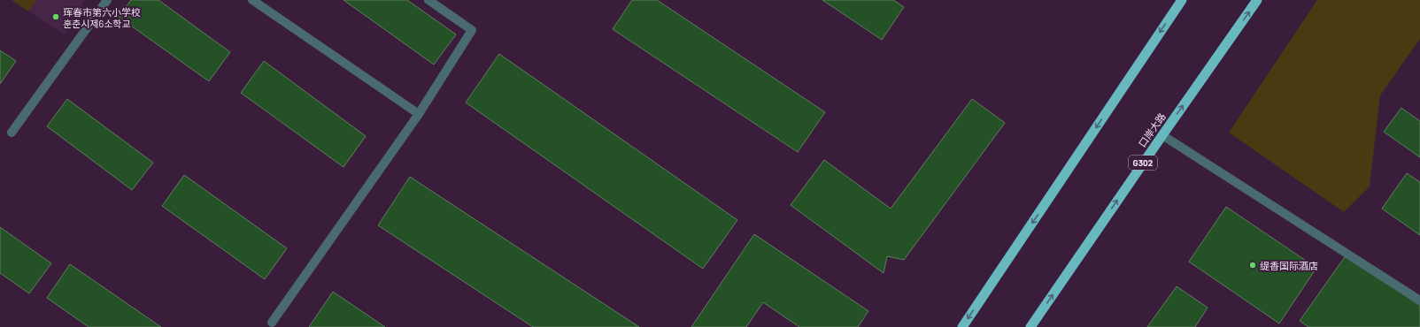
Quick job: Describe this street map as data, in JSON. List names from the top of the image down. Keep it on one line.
{"streets":{"highway":["口岸大路","G302"]},"places":["珲春市第六小学校 훈춘시제6소학교","缇香国际酒店"]}
